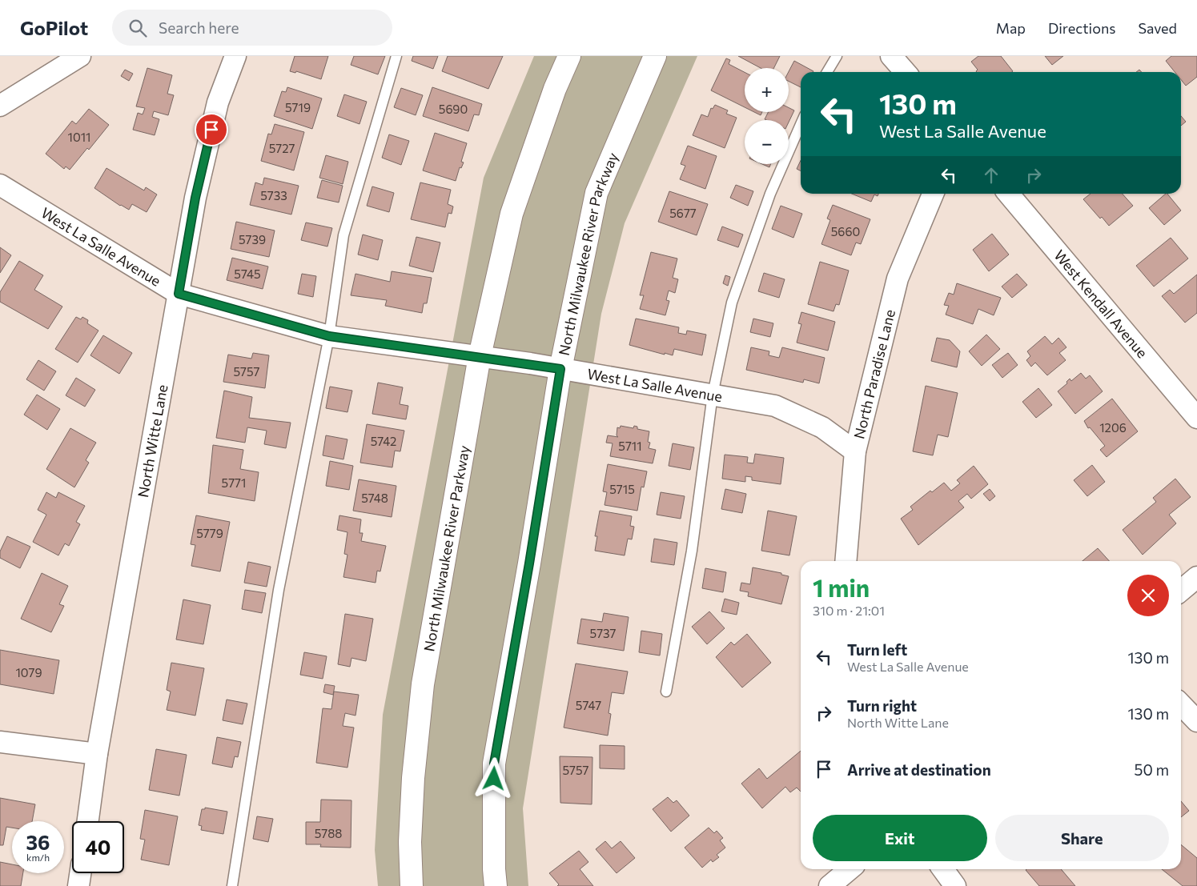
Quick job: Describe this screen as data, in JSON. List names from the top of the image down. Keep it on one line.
{"streets":{"street":["West La Salle Avenue","North Milwaukee River Parkway","West Kendall Avenue","North Paradise Lane","North Witte Lane"]},"crossings":[["West La Salle Avenue","North Milwaukee River Parkway"],["West La Salle Avenue","North Paradise Lane"],["West La Salle Avenue","North Witte Lane"]],"house_numbers":["5719","5690","1011","5727","5733","5677","5660","5739","5745","5757","1206","5742","5711","5771","5715","5748","5779","5737","1079","5747","5757","5788"],"page":{"header":"GoPilot","search":"Search here","nav":["Map","Directions","Saved"],"map_buttons":["+","−"],"turn":["130 m","West La Salle Avenue"],"heading":["1 min","310 m · 21:01"],"list":[{"name":"Turn left","note":"West La Salle Avenue","value":"130 m"},{"name":"Turn right","note":"North Witte Lane","value":"130 m"},{"name":"Arrive at destination","value":"50 m"}],"buttons":["Exit","Share"],"speed":"36 km/h","limit":"40"}}
